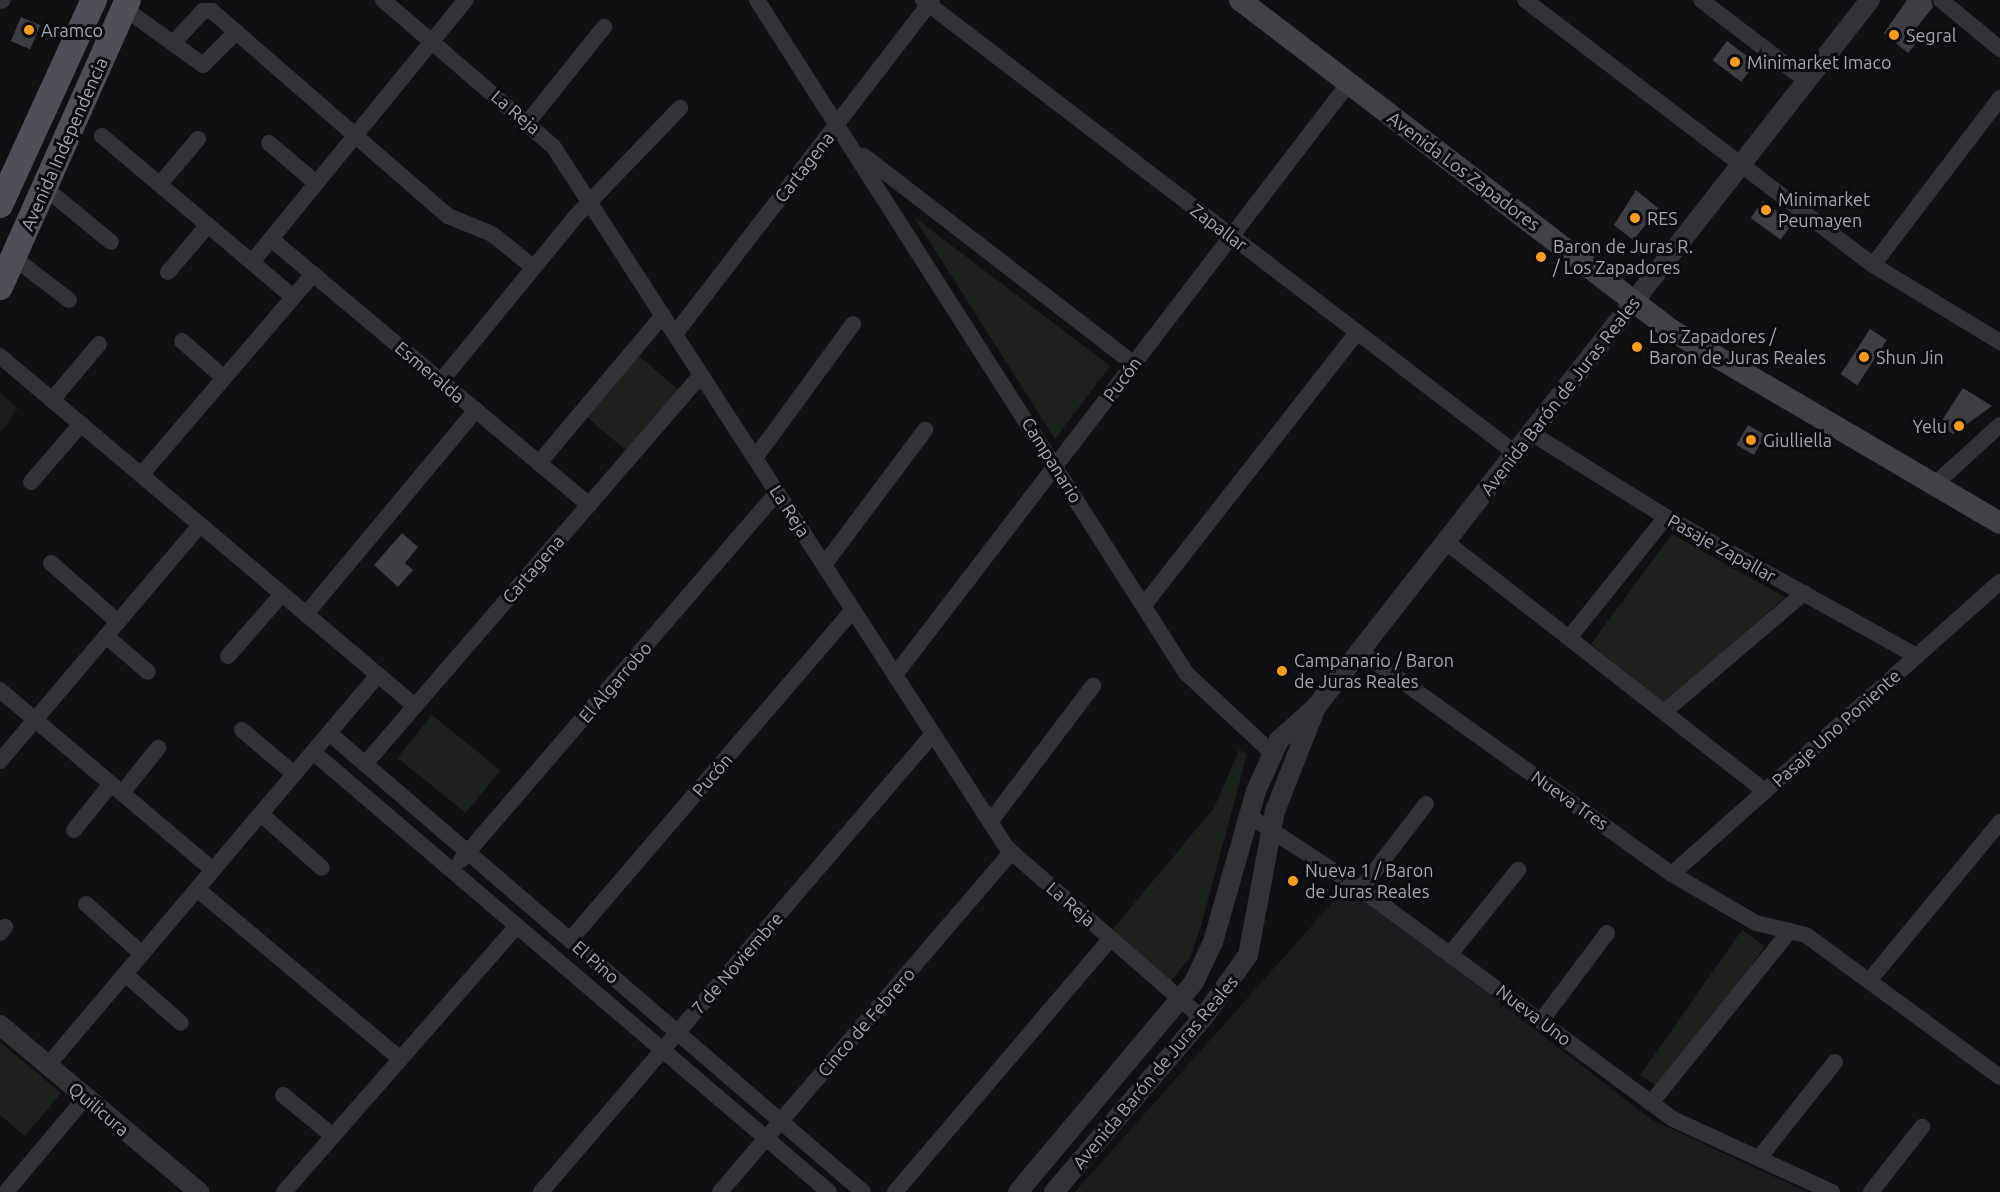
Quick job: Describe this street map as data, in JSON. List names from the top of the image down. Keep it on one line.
{"streets":{"main road":["Avenida Independencia","Avenida Los Zapadores"],"street":["La Reja","Cartagena","Zapallar","Esmeralda","Pucón","Avenida Barón de Juras Reales","Campanario","Pasaje Zapallar","El Algarrobo","Pasaje Uno Poniente","Nueva Tres","El Pino","7 de Noviembre","Nueva Uno","Cinco de Febrero","Quilicura"]},"crossings":[["La Reja","Cartagena"],["La Reja","Pucón"],["La Reja","Avenida Barón de Juras Reales"],["La Reja","El Algarrobo"],["La Reja","7 de Noviembre"],["La Reja","Cinco de Febrero"],["Cartagena","Zapallar"],["Cartagena","Esmeralda"],["Cartagena","Campanario"],["Cartagena","El Pino"],["Avenida Los Zapadores","Pucón"],["Avenida Los Zapadores","Avenida Barón de Juras Reales"],["Zapallar","Pucón"],["Zapallar","Avenida Barón de Juras Reales"],["Pucón","Campanario"],["Pucón","El Pino"],["Avenida Barón de Juras Reales","Campanario"],["Avenida Barón de Juras Reales","Pasaje Zapallar"],["Avenida Barón de Juras Reales","Nueva Tres"],["Avenida Barón de Juras Reales","Nueva Uno"],["Pasaje Zapallar","Pasaje Uno Poniente"],["El Algarrobo","El Pino"],["Pasaje Uno Poniente","Nueva Tres"],["El Pino","7 de Noviembre"],["El Pino","Cinco de Febrero"]],"places":["Aramco","Segral","Minimarket Imaco","Minimarket Peumayen","RES","Baron de Juras R. / Los Zapadores","Los Zapadores / Baron de Juras Reales","Shun Jin","Yelu","Giulliella","Campanario / Baron de Juras Reales","Nueva 1 / Baron de Juras Reales"]}
